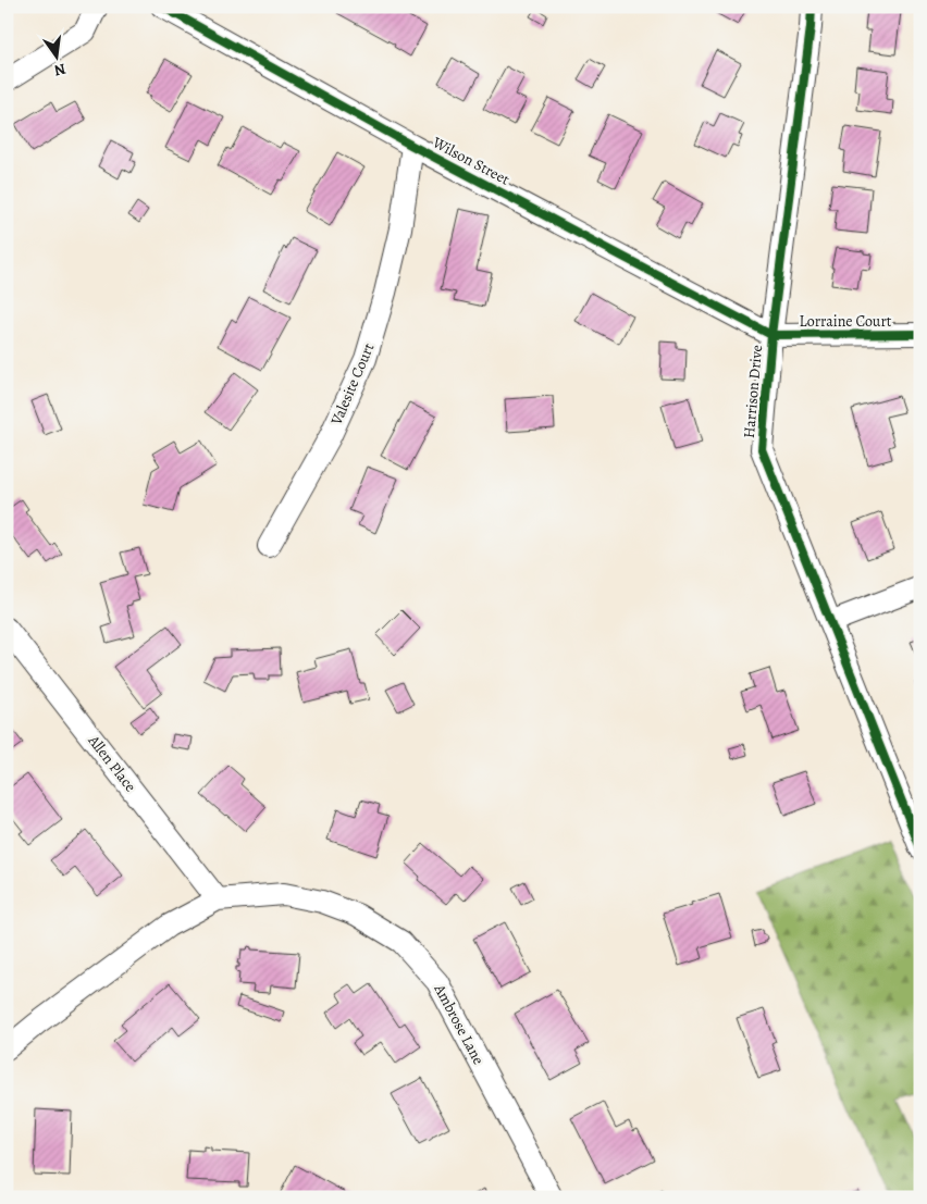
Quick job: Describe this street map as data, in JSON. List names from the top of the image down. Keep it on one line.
{"streets":{"street":["Wilson Street","Lorraine Court","Valesite Court","Harrison Drive","Allen Place","Ambrose Lane"]},"crossings":[["Wilson Street","Lorraine Court"],["Wilson Street","Valesite Court"],["Wilson Street","Harrison Drive"],["Lorraine Court","Harrison Drive"],["Allen Place","Ambrose Lane"]],"north":"bottom"}
